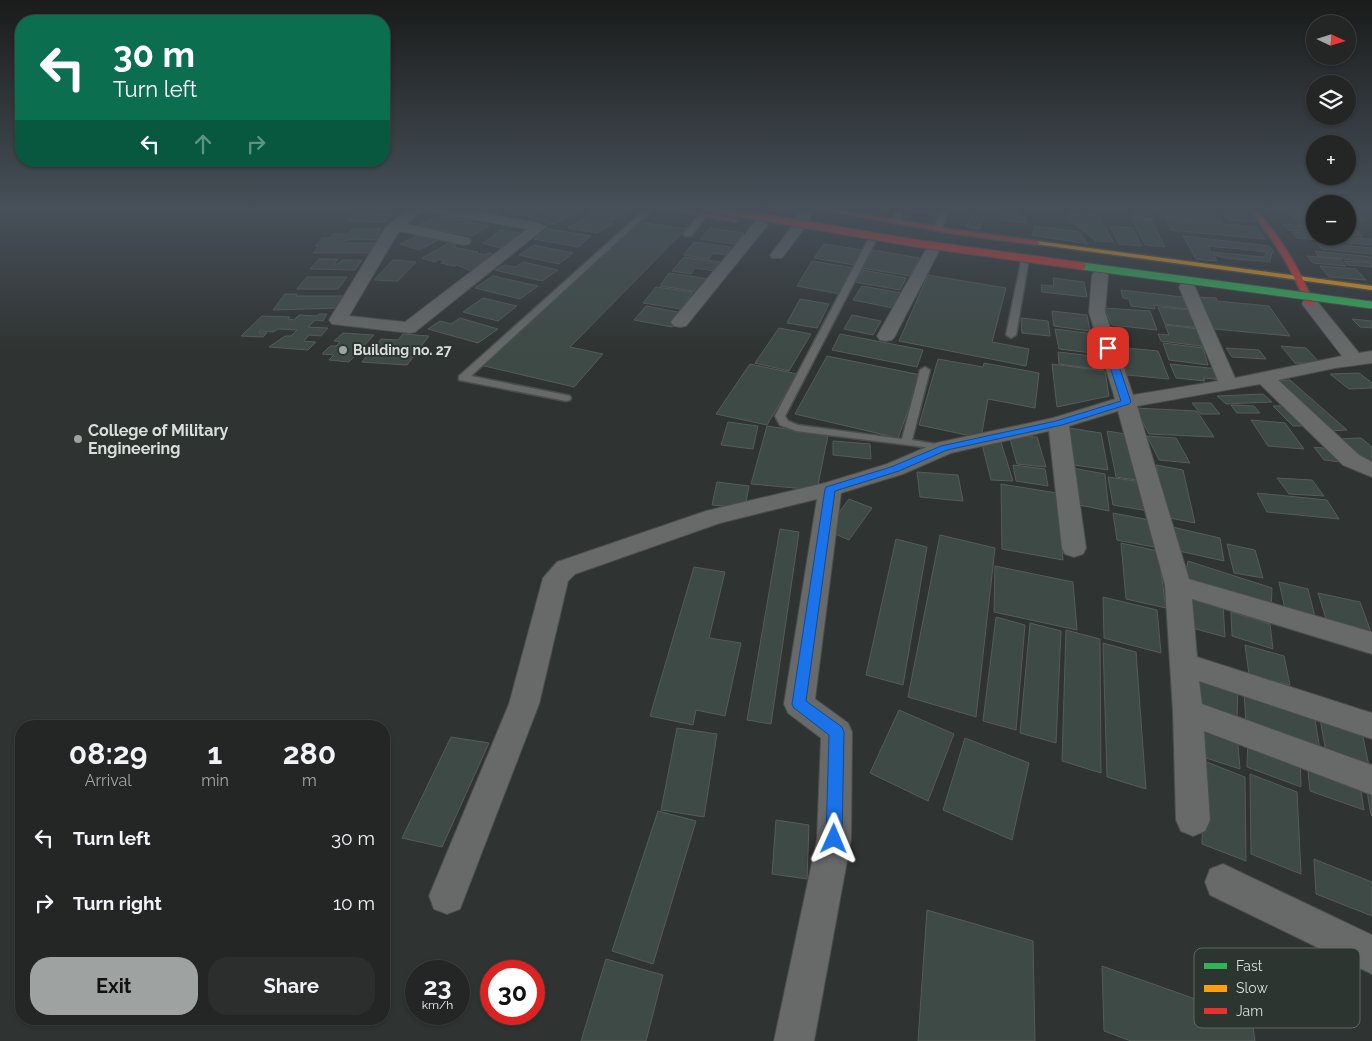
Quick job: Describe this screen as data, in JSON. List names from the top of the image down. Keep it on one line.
{"places":["Building no. 27","College of Military Engineering"],"legend":["Fast","Slow","Jam"],"north":"right","page":{"map_buttons":["+","−"],"turn":["30 m","Turn left"],"eta":["08:29","Arrival","1","min","280","m"],"list":[{"name":"Turn left","value":"30 m"},{"name":"Turn right","value":"10 m"}],"buttons":["Exit","Share"],"speed":"23 km/h","limit":"30"}}
